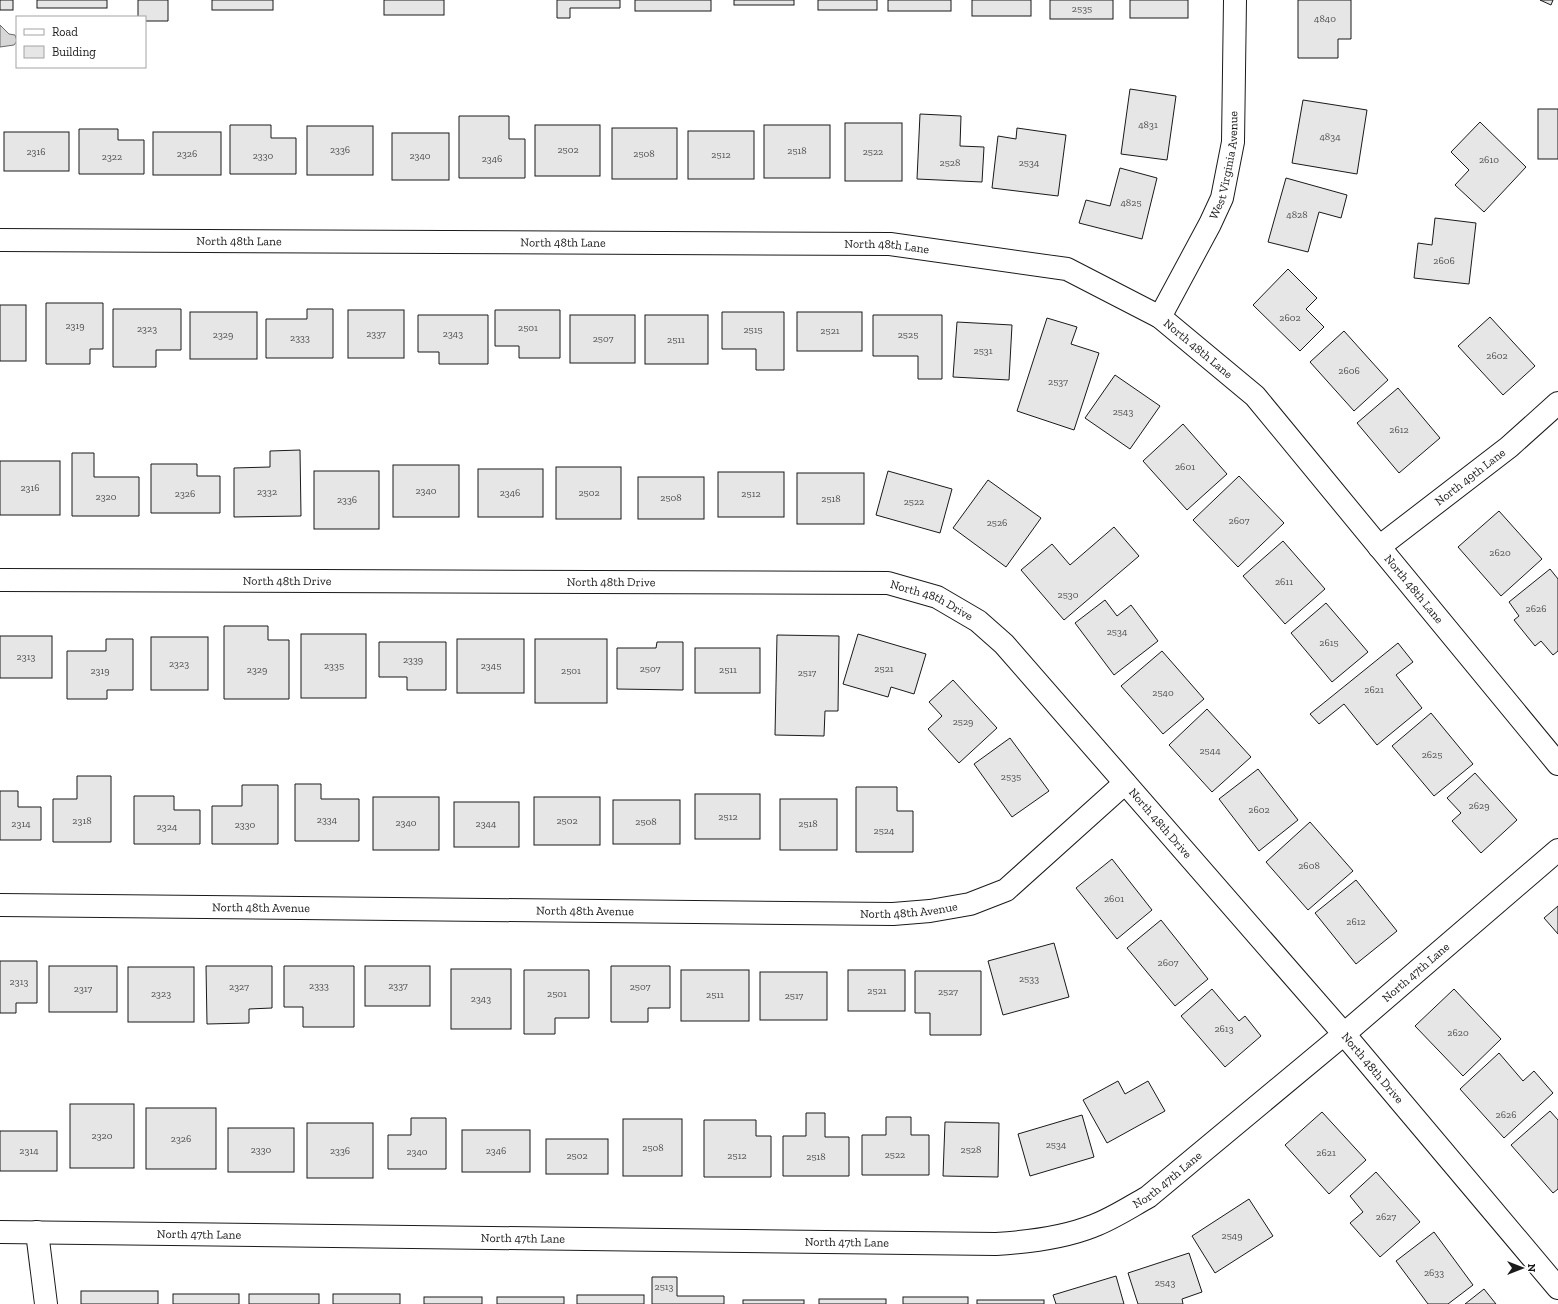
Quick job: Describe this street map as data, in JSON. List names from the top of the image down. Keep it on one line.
{"streets":{"street":["West Virginia Avenue","North 48th Lane","North 49th Lane","North 48th Drive","North 48th Avenue","North 47th Lane"]},"crossings":[["West Virginia Avenue","North 48th Lane"],["North 48th Lane","North 49th Lane"],["North 48th Drive","North 48th Avenue"],["North 48th Drive","North 47th Lane"]],"house_numbers":["2535","4840","4831","4834","2336","2502","2518","2316","2522","2326","2508","2512","2330","2340","2322","2346","2610","2528","2534","4825","4828","2606","2602","2319","2501","2323","2515","2521","2337","2343","2329","2525","2333","2507","2511","2531","2602","2606","2537","2543","2612","2601","2316","2340","2332","2346","2502","2326","2512","2320","2508","2518","2336","2522","2607","2526","2620","2611","2530","2626","2534","2615","2313","2339","2323","2335","2345","2507","2521","2329","2511","2319","2501","2517","2621","2540","2529","2544","2625","2535","2629","2602","2512","2334","2318","2502","2508","2340","2314","2344","2518","2330","2324","2524","2608","2601","2612","2607","2533","2313","2333","2337","2327","2507","2317","2521","2527","2323","2501","2511","2517","2343","2613","2620","2626","2320","2326","2534","2508","2330","2528","2314","2336","2346","2340","2621","2522","2502","2512","2518","2627","2549","2633","2543","2513"],"legend":["Road","Building"],"north":"right"}
